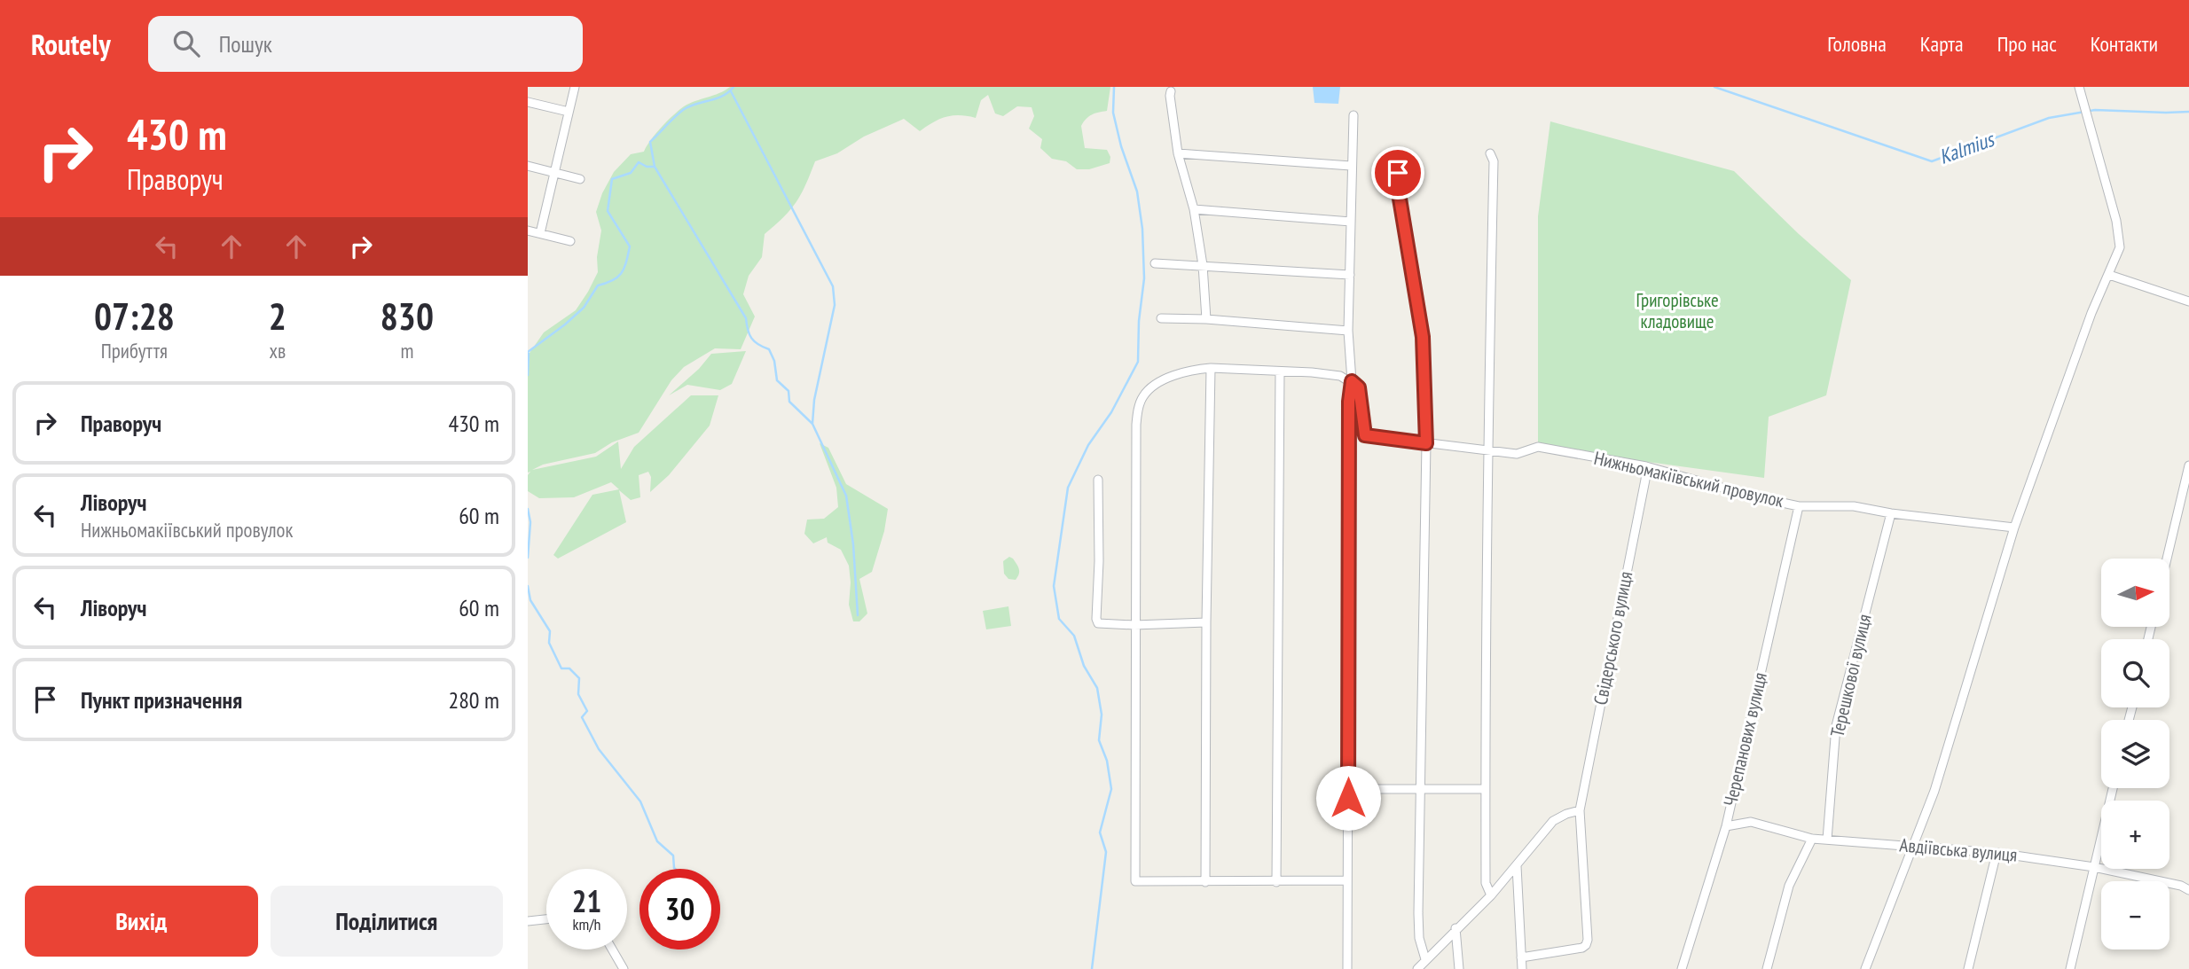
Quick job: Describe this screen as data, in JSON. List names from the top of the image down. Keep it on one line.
{"streets":{"street":["Нижньомакіївський провулок","Свiдерського вулиця","Терешкової вулиця","Черепанових вулиця","Авдіївська вулиця"]},"crossings":[["Нижньомакіївський провулок","Свiдерського вулиця"],["Нижньомакіївський провулок","Терешкової вулиця"],["Нижньомакіївський провулок","Черепанових вулиця"],["Терешкової вулиця","Авдіївська вулиця"],["Черепанових вулиця","Авдіївська вулиця"]],"water":["Kalmius"],"parks":["Григорівське кладовище"],"north":"right","page":{"header":"Routely","search":"Пошук","nav":["Головна","Карта","Про нас","Контакти"],"turn":["430 m","Праворуч"],"eta":["07:28","Прибуття","2","хв","830","m"],"list":[{"name":"Праворуч","value":"430 m"},{"name":"Ліворуч","note":"Нижньомакіївський провулок","value":"60 m"},{"name":"Ліворуч","value":"60 m"},{"name":"Пункт призначення","value":"280 m"}],"map_buttons":["+","−"],"speed":"21 km/h","limit":"30","buttons":["Вихід","Поділитися"]}}
